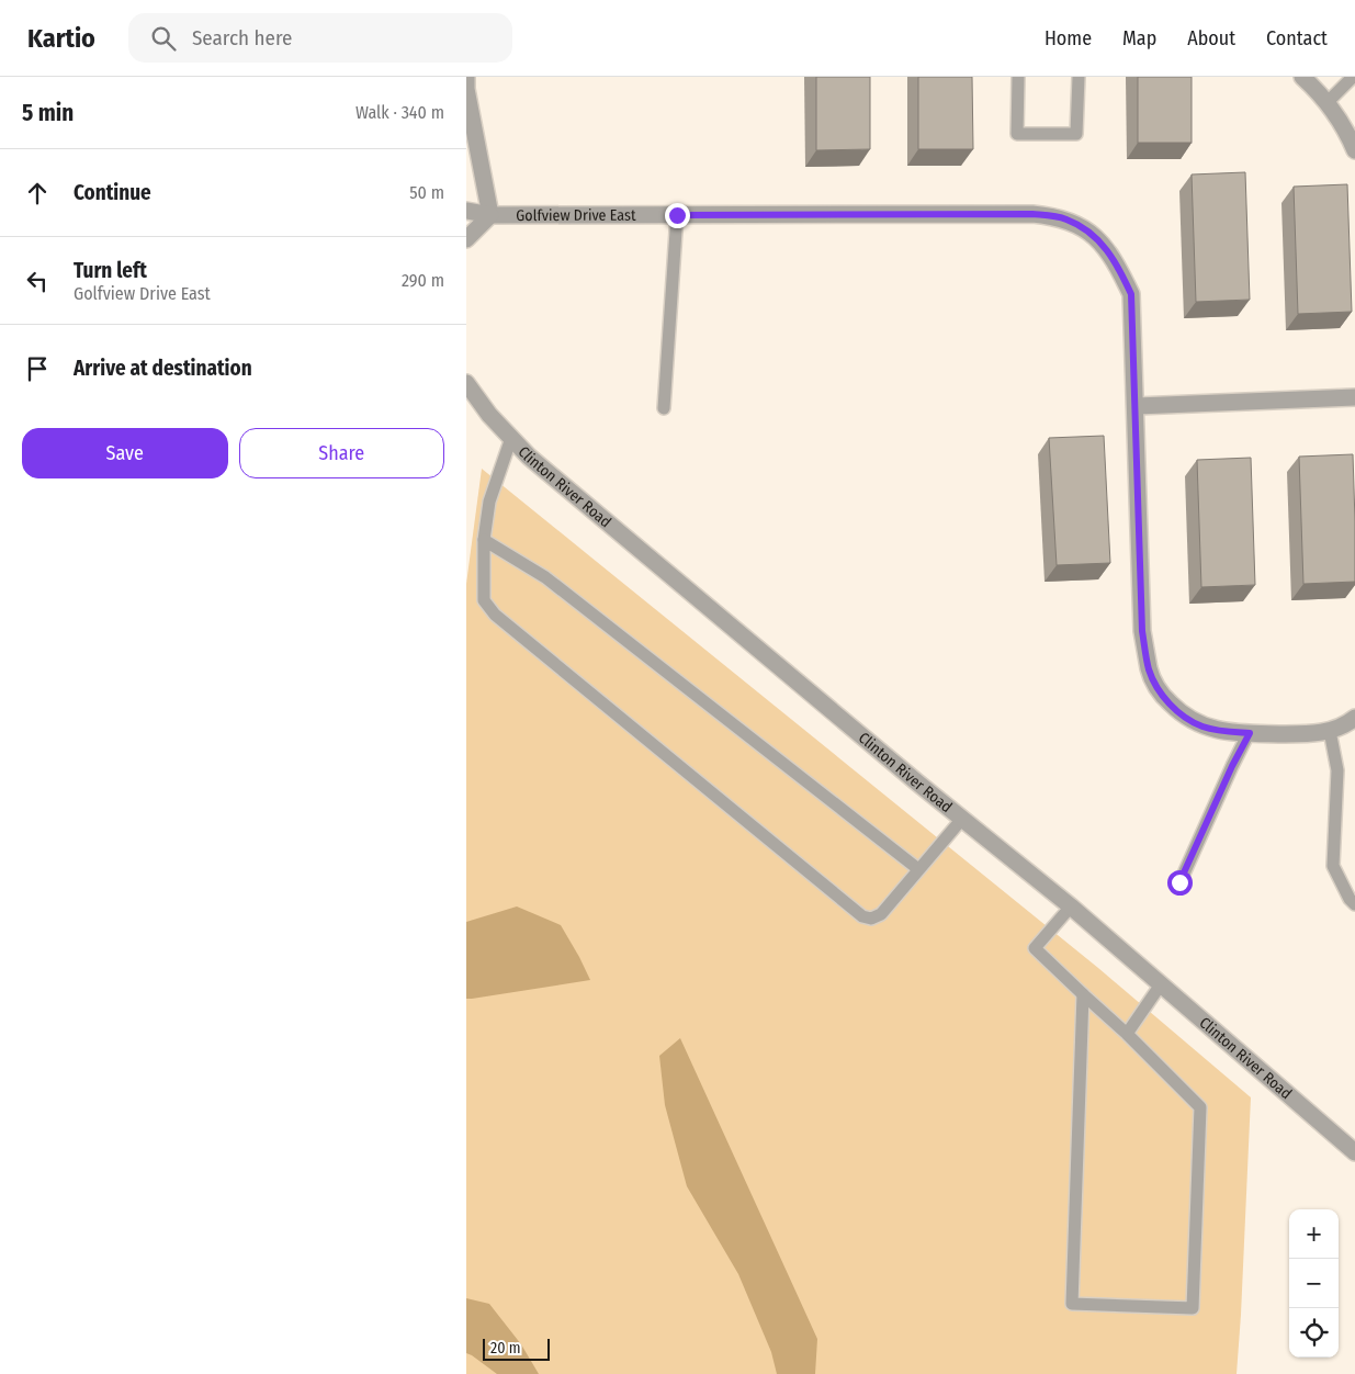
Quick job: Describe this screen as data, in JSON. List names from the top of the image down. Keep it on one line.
{"streets":{"street":["Golfview Drive East","Clinton River Road"]},"scale_bar":"20 m","page":{"header":"Kartio","search":"Search here","nav":["Home","Map","About","Contact"],"heading":["5 min","Walk · 340 m"],"list":[["Continue","50 m"],["Turn left","Golfview Drive East","290 m"],"Arrive at destination"],"buttons":["Save","Share"],"map_buttons":["+","−"],"scale":"20 m"}}
